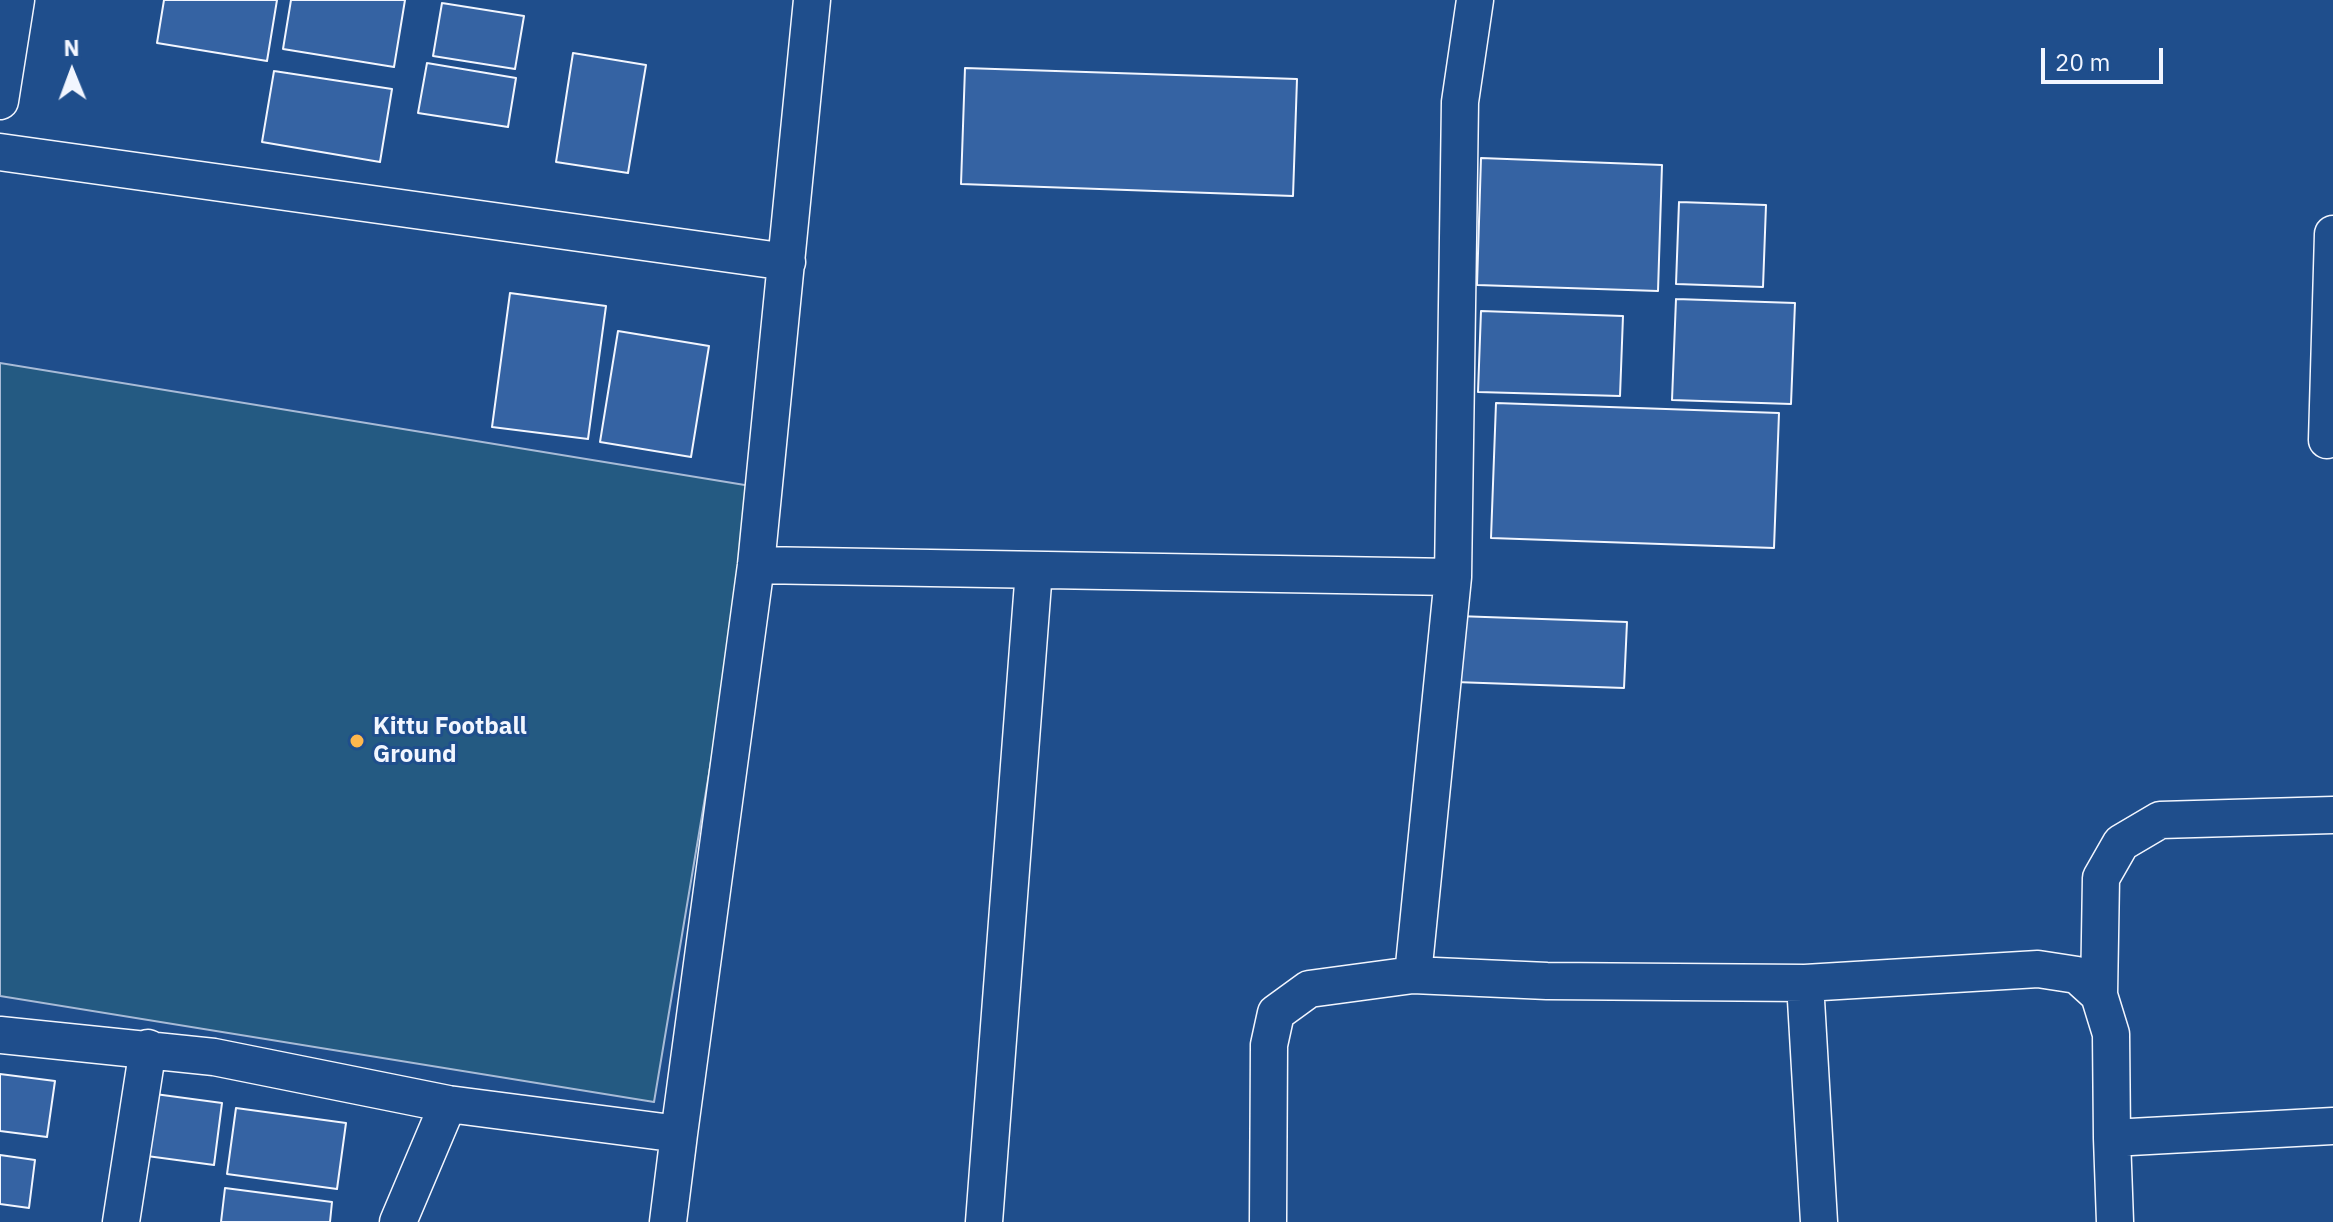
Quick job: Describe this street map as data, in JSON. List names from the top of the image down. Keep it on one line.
{"places":["Kittu Football Ground"],"scale_bar":"20 m","north":"top"}
